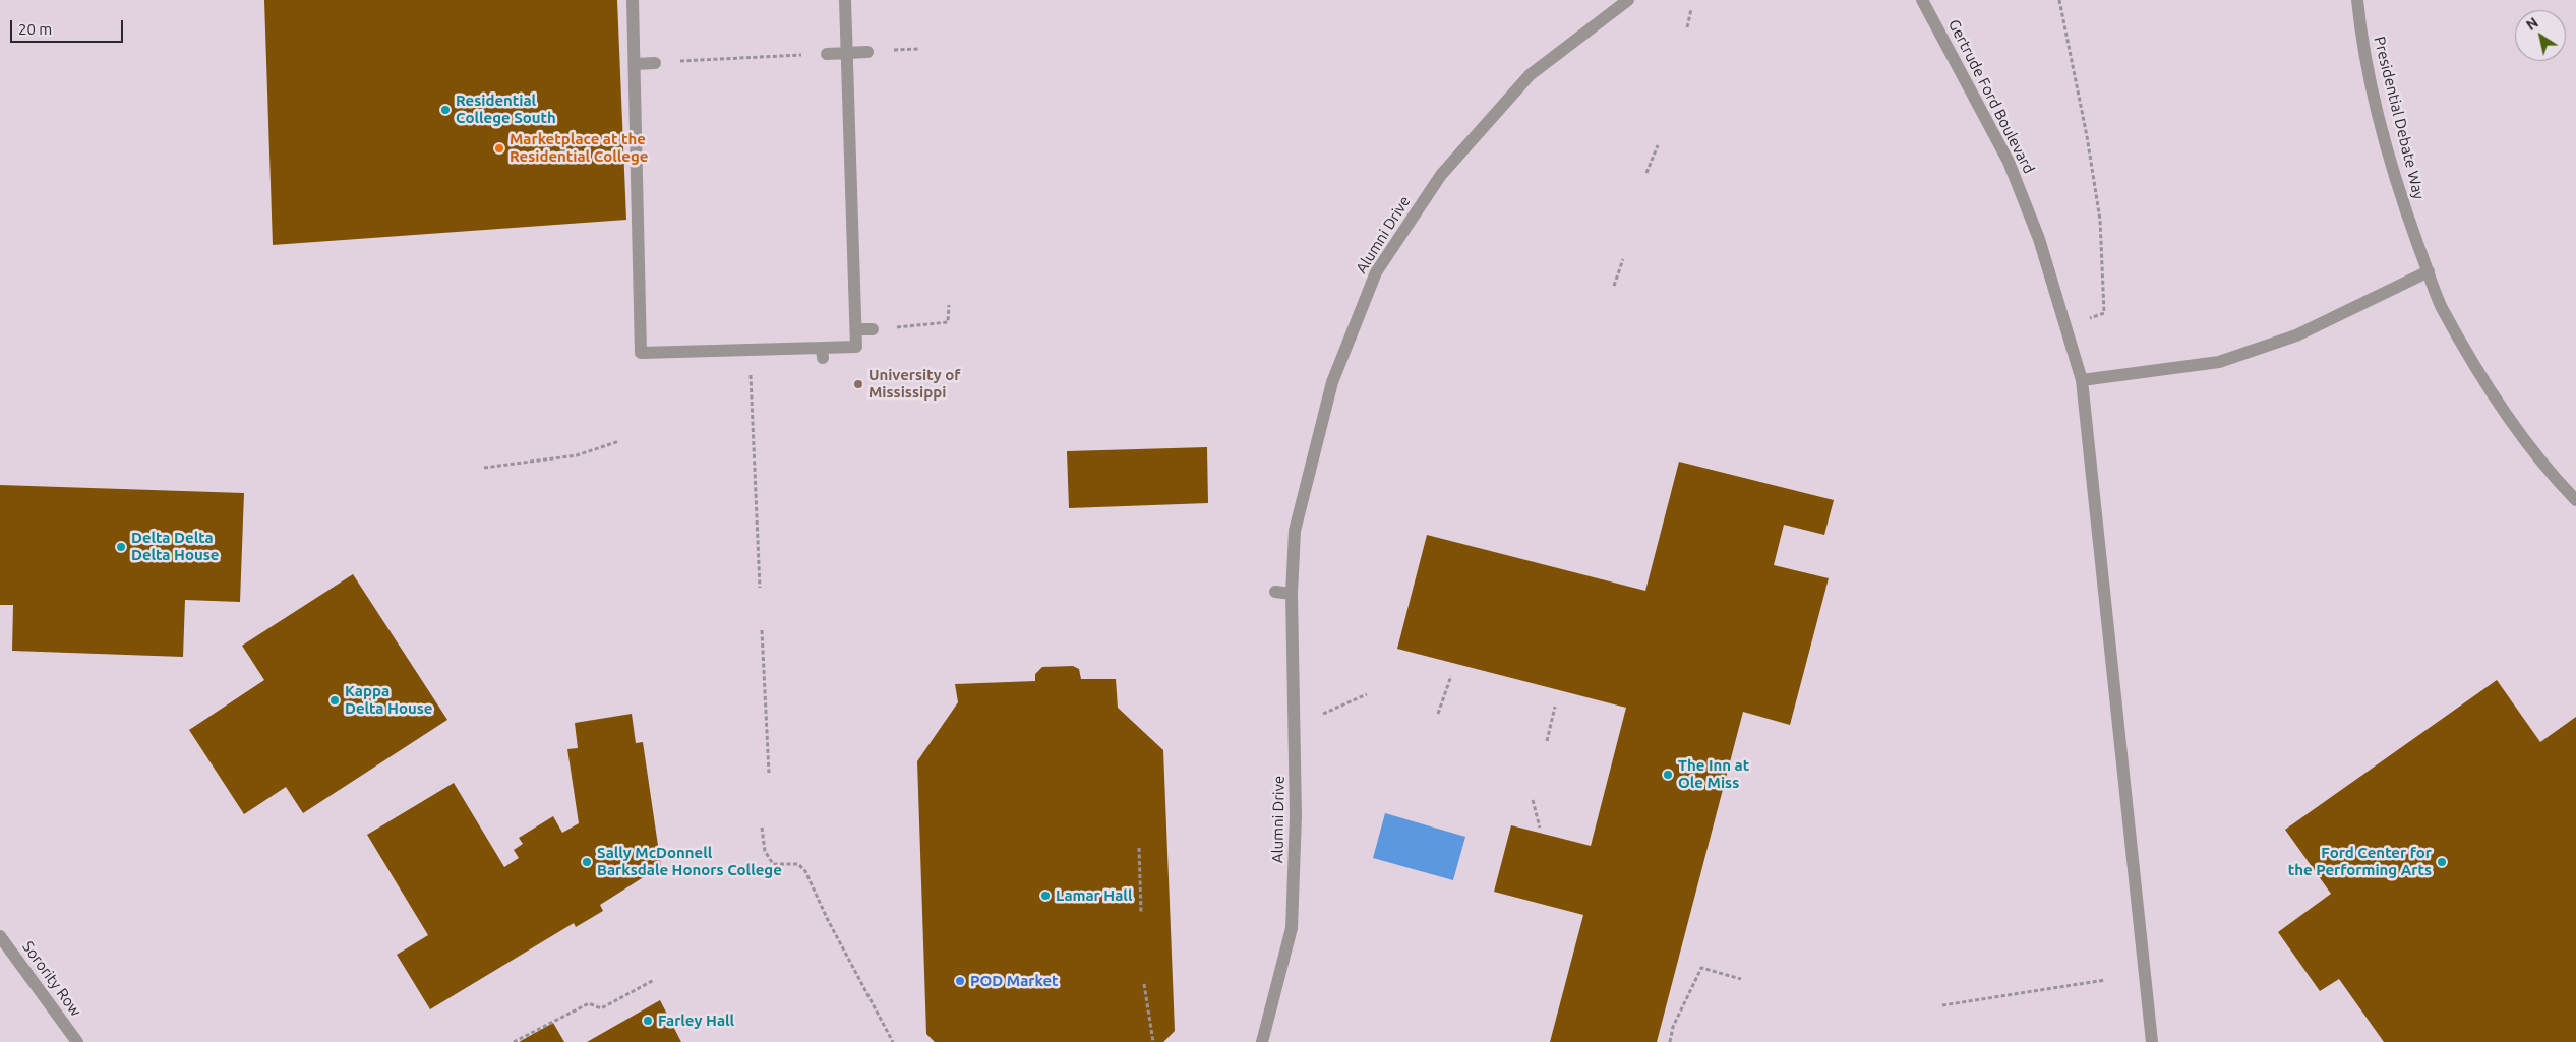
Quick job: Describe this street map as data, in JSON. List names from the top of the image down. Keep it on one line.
{"streets":{"street":["Gertrude Ford Boulevard","Presidential Debate Way","Alumni Drive","Sorority Row"]},"places":["Residential College South","Marketplace at the Residential College","University of Mississippi","Delta Delta Delta House","Kappa Delta House","The Inn at Ole Miss","Sally McDonnell Barksdale Honors College","Ford Center for the Performing Arts","Lamar Hall","POD Market","Farley Hall"],"scale_bar":"20 m","north":"top left"}
